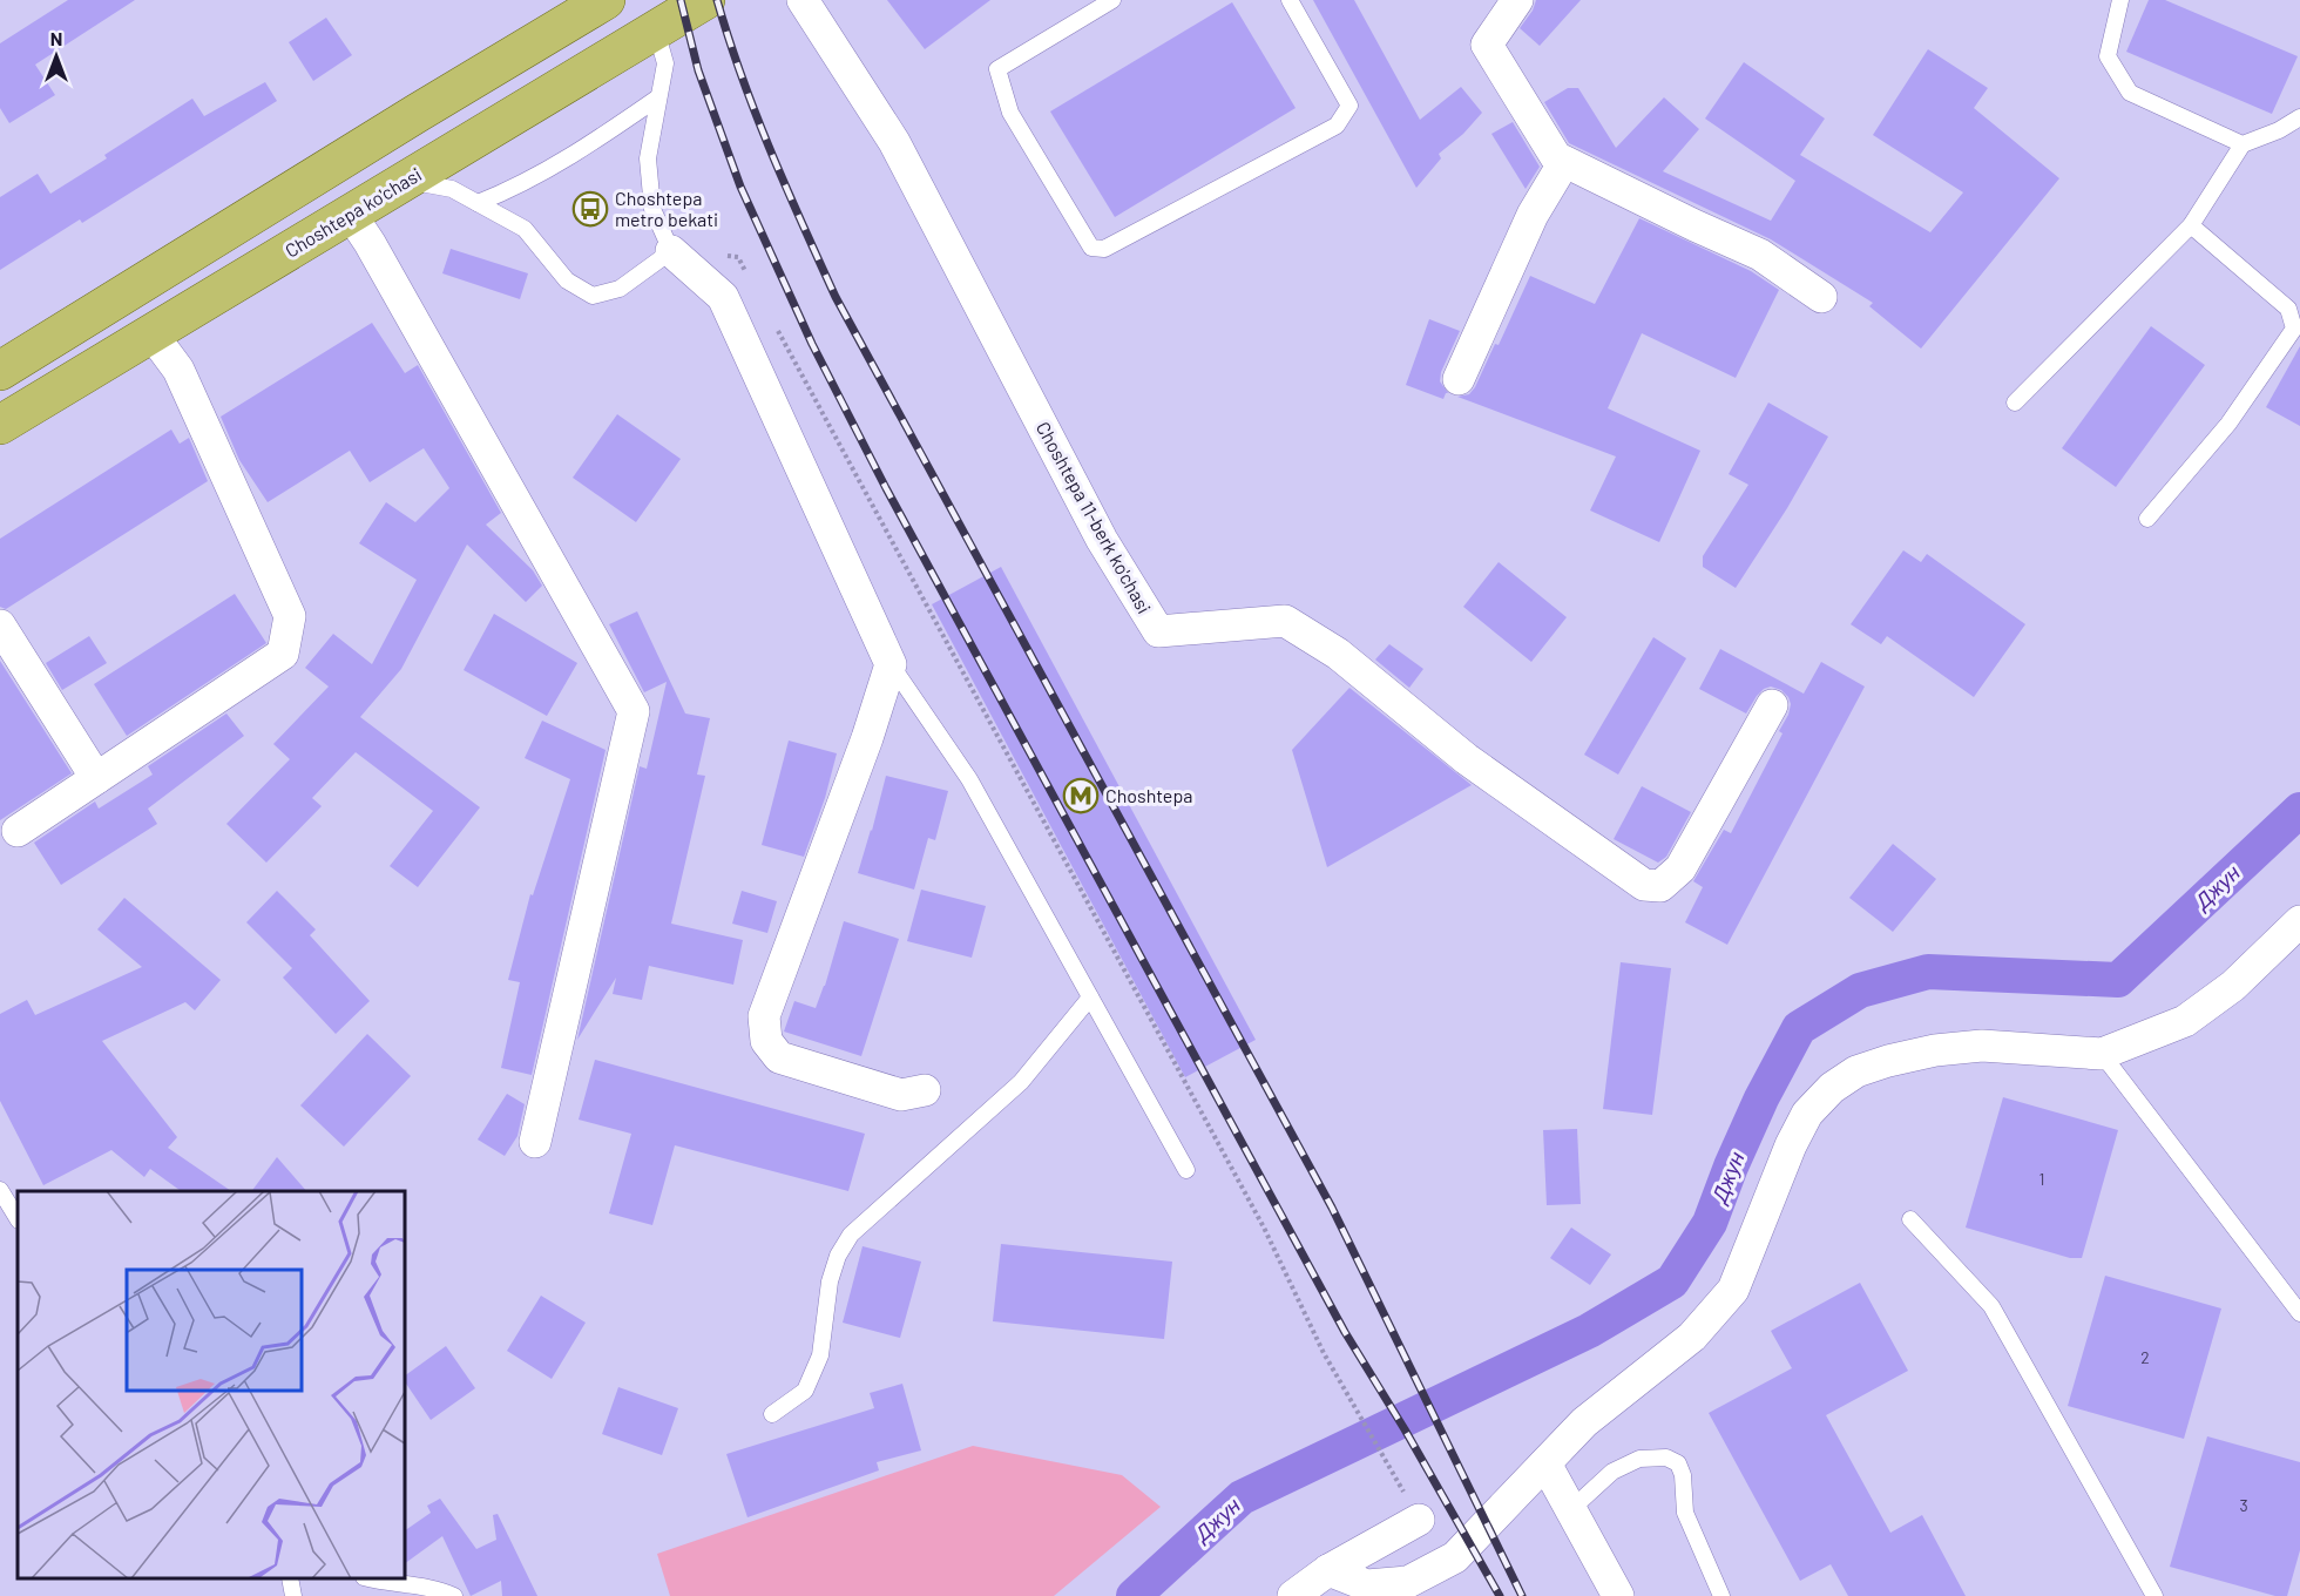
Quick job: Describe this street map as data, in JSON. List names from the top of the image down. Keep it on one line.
{"streets":{"main road":["Choshtepa ko'chasi"],"street":["Choshtepa 11-berk ko'chasi"]},"water":["Джун"],"places":{"bus stop":["Choshtepa metro bekati"],"metro station":["Choshtepa"]},"house_numbers":["1","2","3"],"north":"top"}
